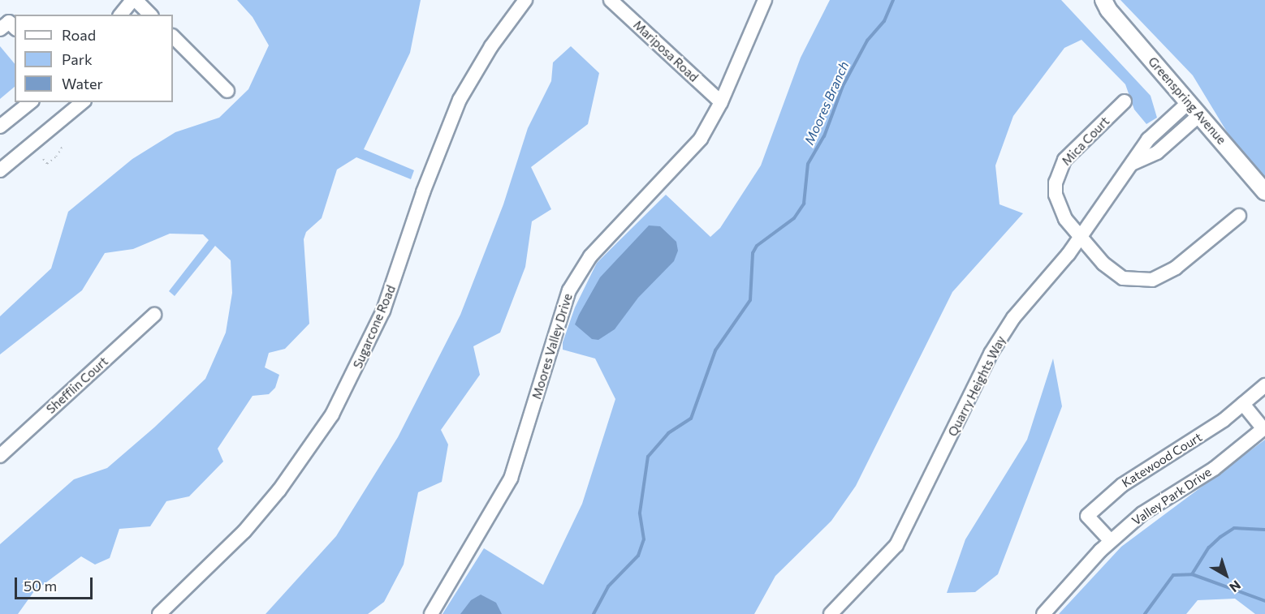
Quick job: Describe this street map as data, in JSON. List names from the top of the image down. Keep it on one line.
{"streets":{"main road":["Greenspring Avenue"],"street":["Mariposa Road","Mica Court","Sugarcone Road","Moores Valley Drive","Shefflin Court","Quarry Heights Way","Katewood Court","Valley Park Drive"]},"crossings":[["Mariposa Road","Moores Valley Drive"],["Greenspring Avenue","Quarry Heights Way"],["Mica Court","Quarry Heights Way"],["Katewood Court","Valley Park Drive"]],"water":["Moores Branch"],"legend":["Road","Park","Water"],"scale_bar":"50 m","north":"bottom right"}
